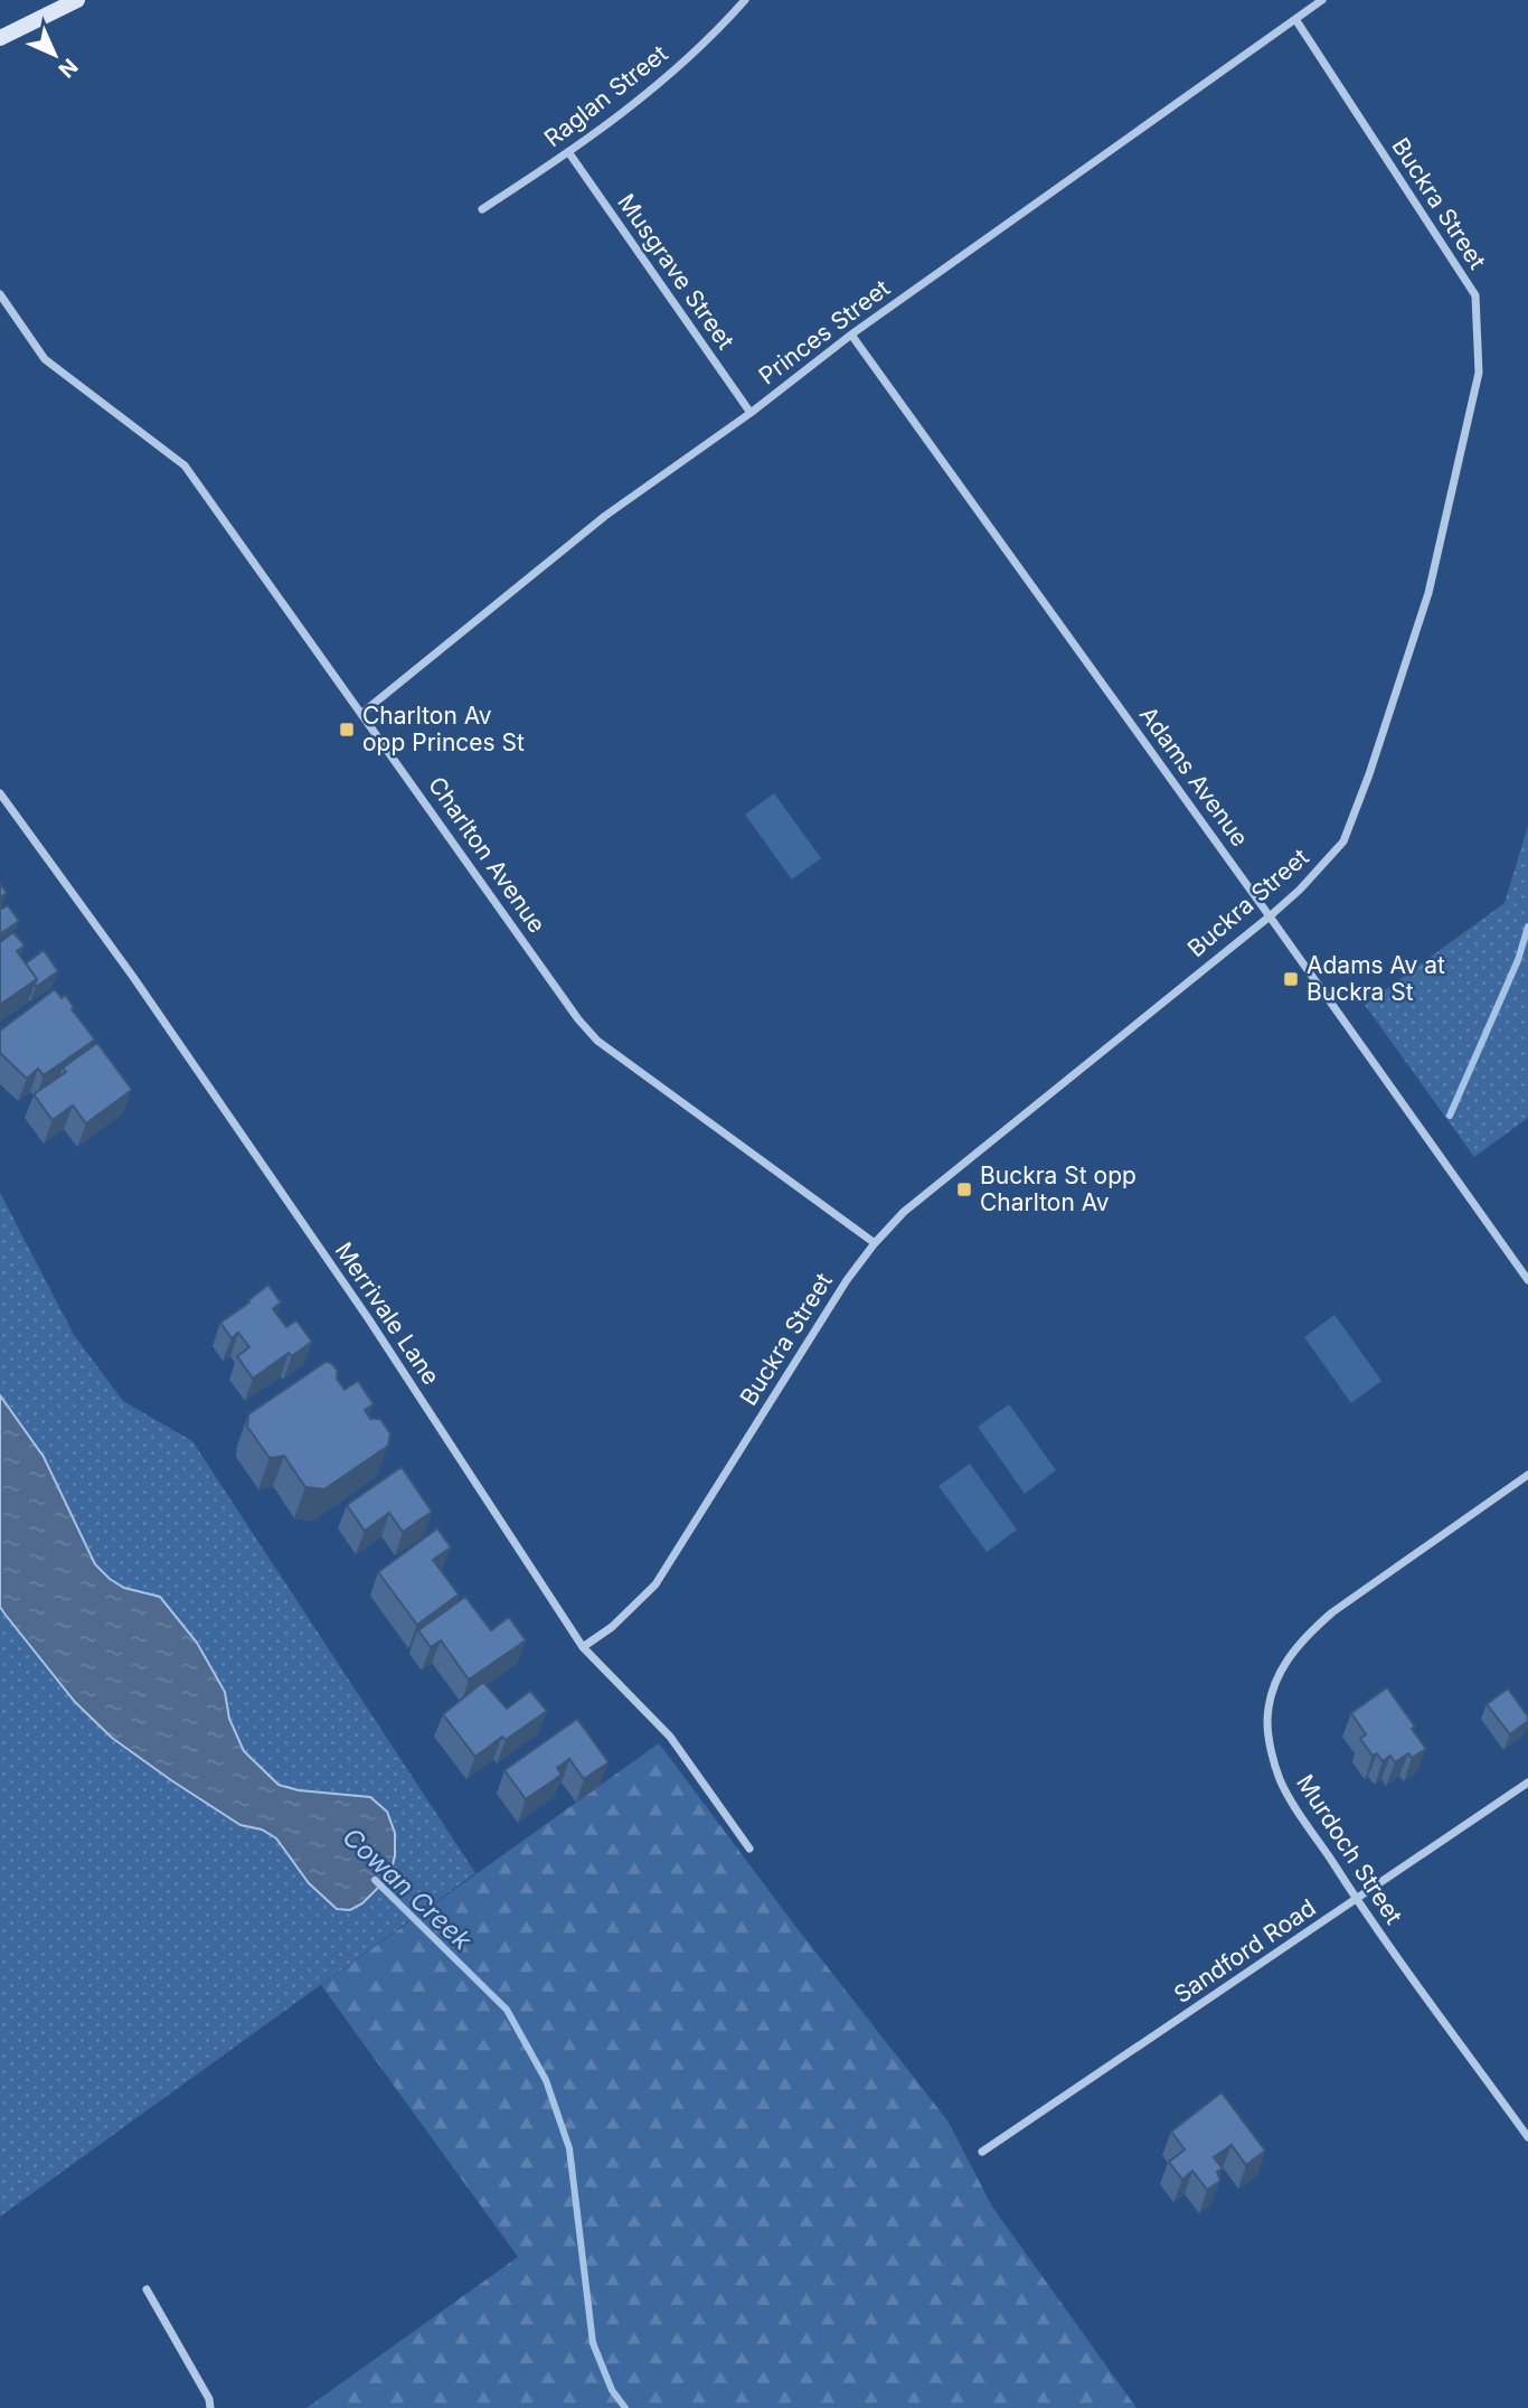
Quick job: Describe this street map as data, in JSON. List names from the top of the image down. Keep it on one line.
{"streets":{"street":["Raglan Street","Buckra Street","Musgrave Street","Princes Street","Adams Avenue","Charlton Avenue","Merrivale Lane","Murdoch Street","Sandford Road"]},"crossings":[["Raglan Street","Musgrave Street"],["Buckra Street","Princes Street"],["Buckra Street","Adams Avenue"],["Buckra Street","Charlton Avenue"],["Buckra Street","Merrivale Lane"],["Musgrave Street","Princes Street"],["Princes Street","Adams Avenue"],["Princes Street","Charlton Avenue"],["Murdoch Street","Sandford Road"]],"water":["Cowan Creek"],"places":{"transit":["Charlton Av opp Princes St","Adams Av at Buckra St","Buckra St opp Charlton Av"]},"north":"bottom right"}
